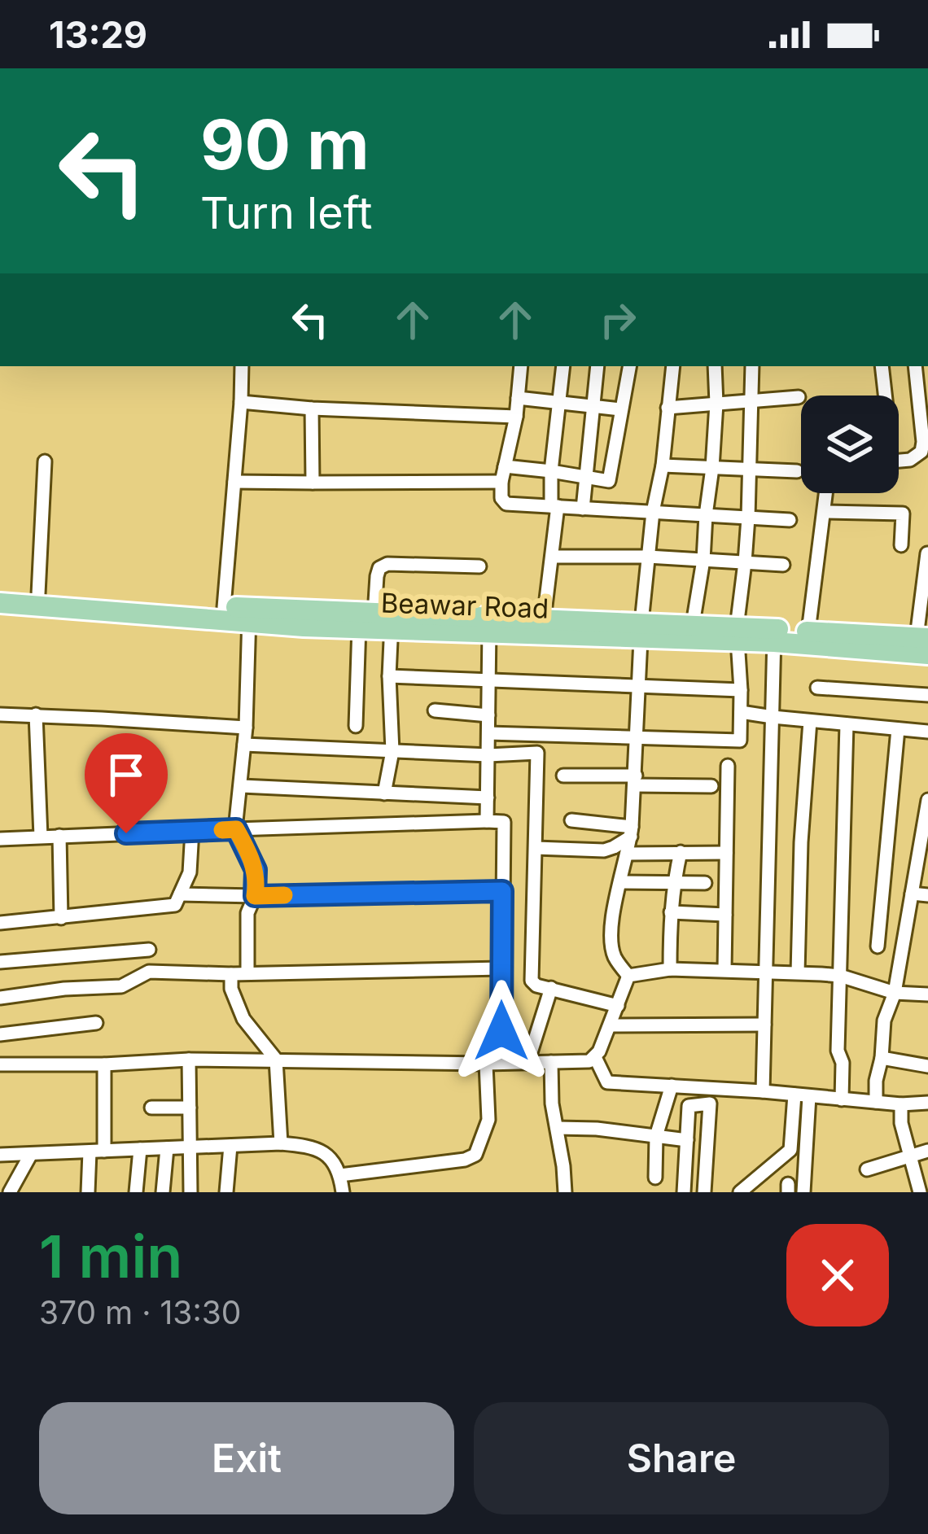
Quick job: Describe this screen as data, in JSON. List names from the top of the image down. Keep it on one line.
{"streets":{"main road":["Beawar Road"]},"page":{"status":"13:29","turn":["90 m","Turn left"],"heading":["1 min","370 m · 13:30"],"buttons":["Exit","Share"]}}
